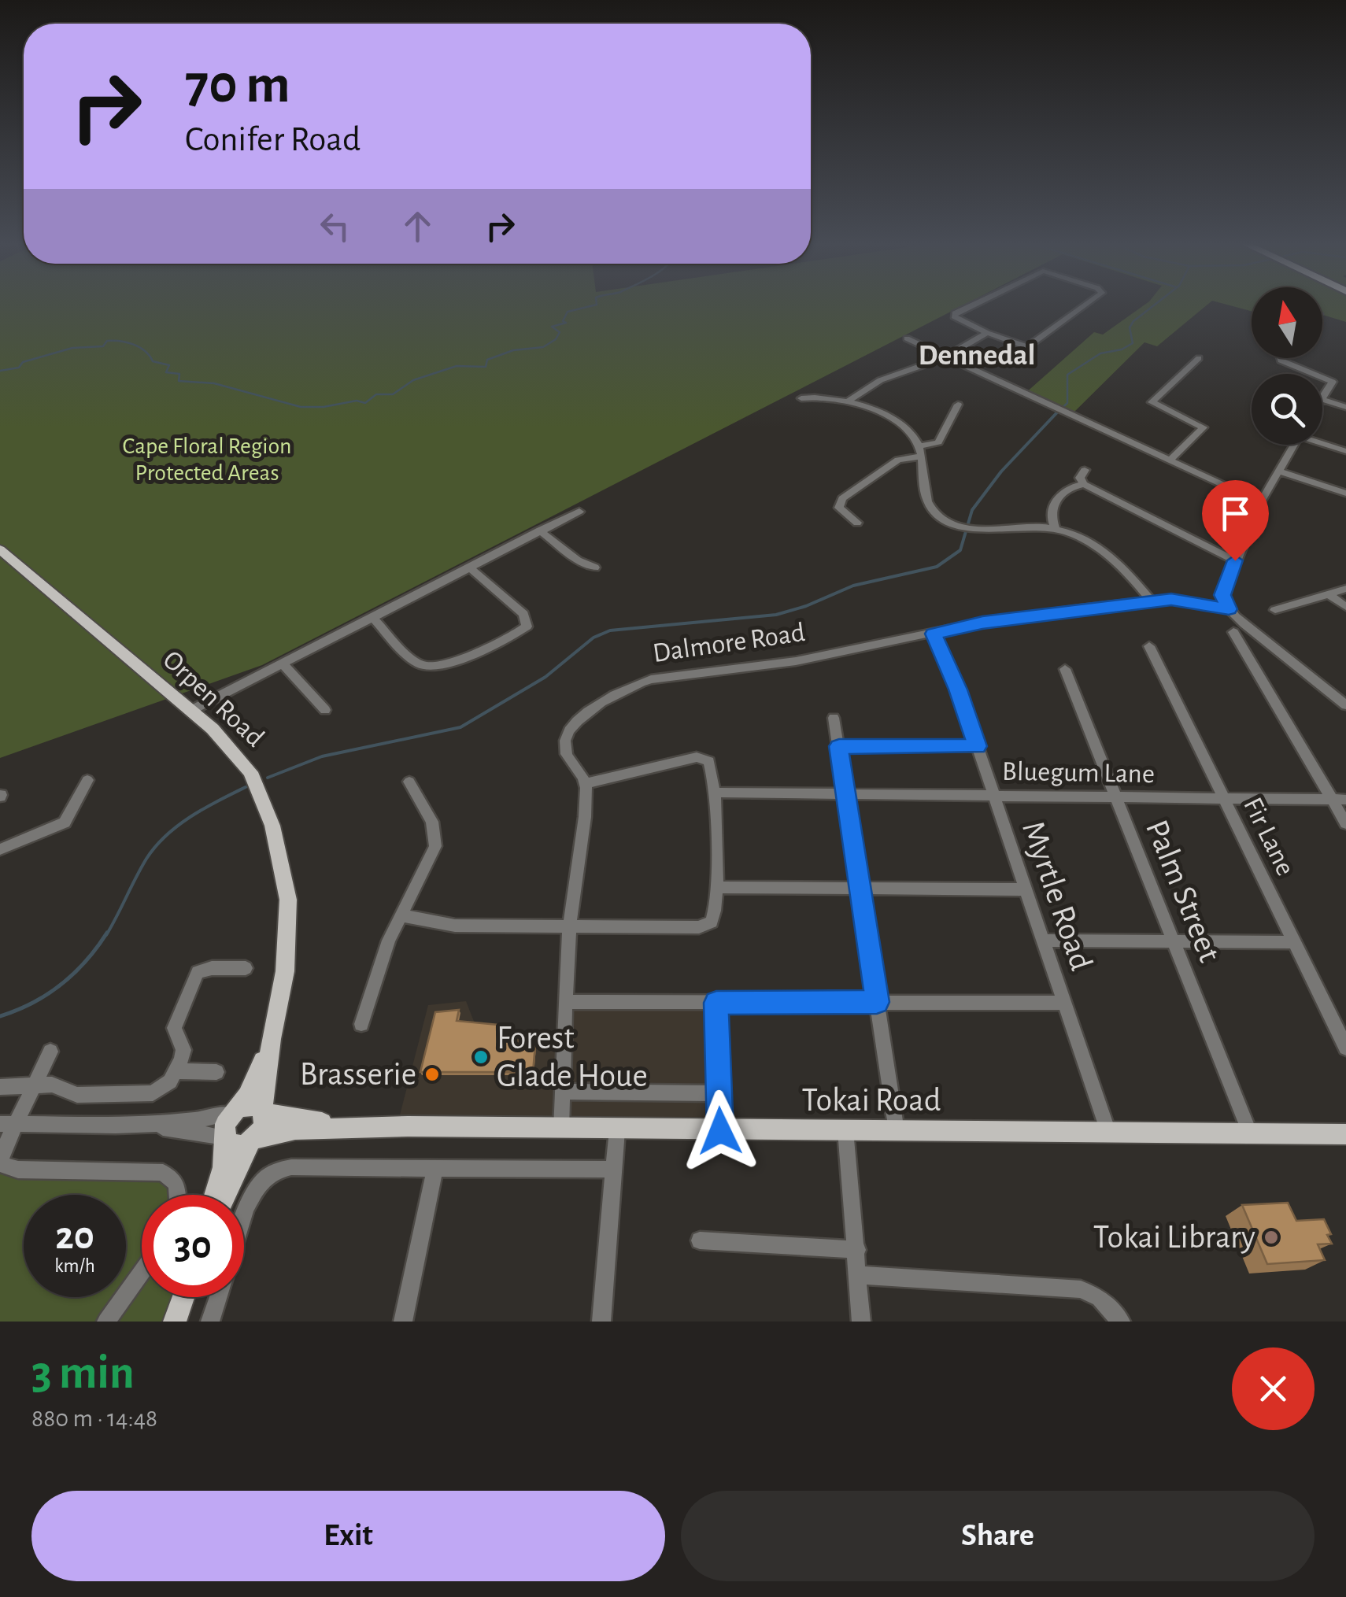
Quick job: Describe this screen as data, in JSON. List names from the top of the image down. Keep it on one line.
{"streets":{"main road":["Orpen Road","Tokai Road"],"street":["Dalmore Road","Bluegum Lane","Fir Lane","Palm Street","Myrtle Road"]},"crossings":[["Dalmore Road","Myrtle Road"],["Orpen Road","Tokai Road"],["Bluegum Lane","Fir Lane"],["Bluegum Lane","Palm Street"],["Bluegum Lane","Myrtle Road"],["Palm Street","Tokai Road"],["Myrtle Road","Tokai Road"]],"districts":["Dennedal"],"parks":["Cape Floral Region Protected Areas"],"places":["Forest Glade Houe","Brasserie","Tokai Library"],"north":"top","page":{"turn":["70 m","Conifer Road"],"speed":"20 km/h","limit":"30","heading":["3 min","880 m · 14:48"],"buttons":["Exit","Share"]}}
